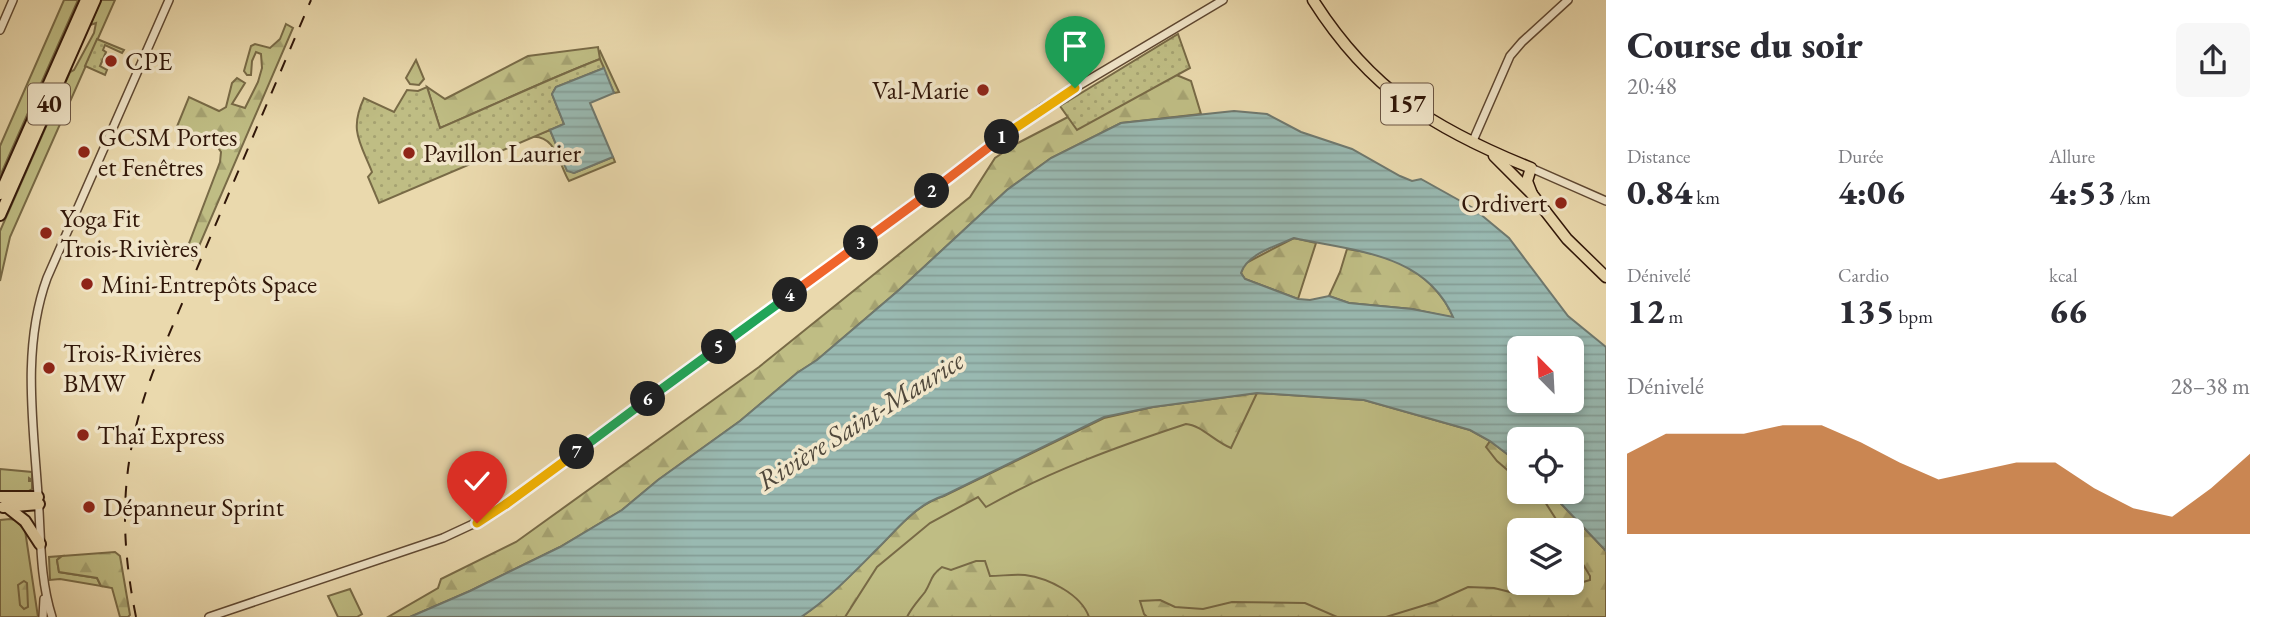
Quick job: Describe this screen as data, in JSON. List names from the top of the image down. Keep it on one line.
{"streets":{"highway":["40"],"main road":["157"]},"water":["Rivière Saint-Maurice"],"places":["CPE","Val-Marie","GCSM Portes et Fenêtres","Pavillon Laurier","Ordivert","Yoga Fit Trois-Rivières","Mini-Entrepôts Space","Trois-Rivières BMW","Thaï Express","Dépanneur Sprint"],"north":"top left","page":{"heading":["Course du soir","20:48"],"pins":["1","2","3","4","5","6","7"],"stats":[["Distance","0.84 km"],["Durée","4:06"],["Allure","4:53 /km"],["Dénivelé","12 m"],["Cardio","135 bpm"],["kcal","66"]],"chart":["Dénivelé","28–38 m"]}}
